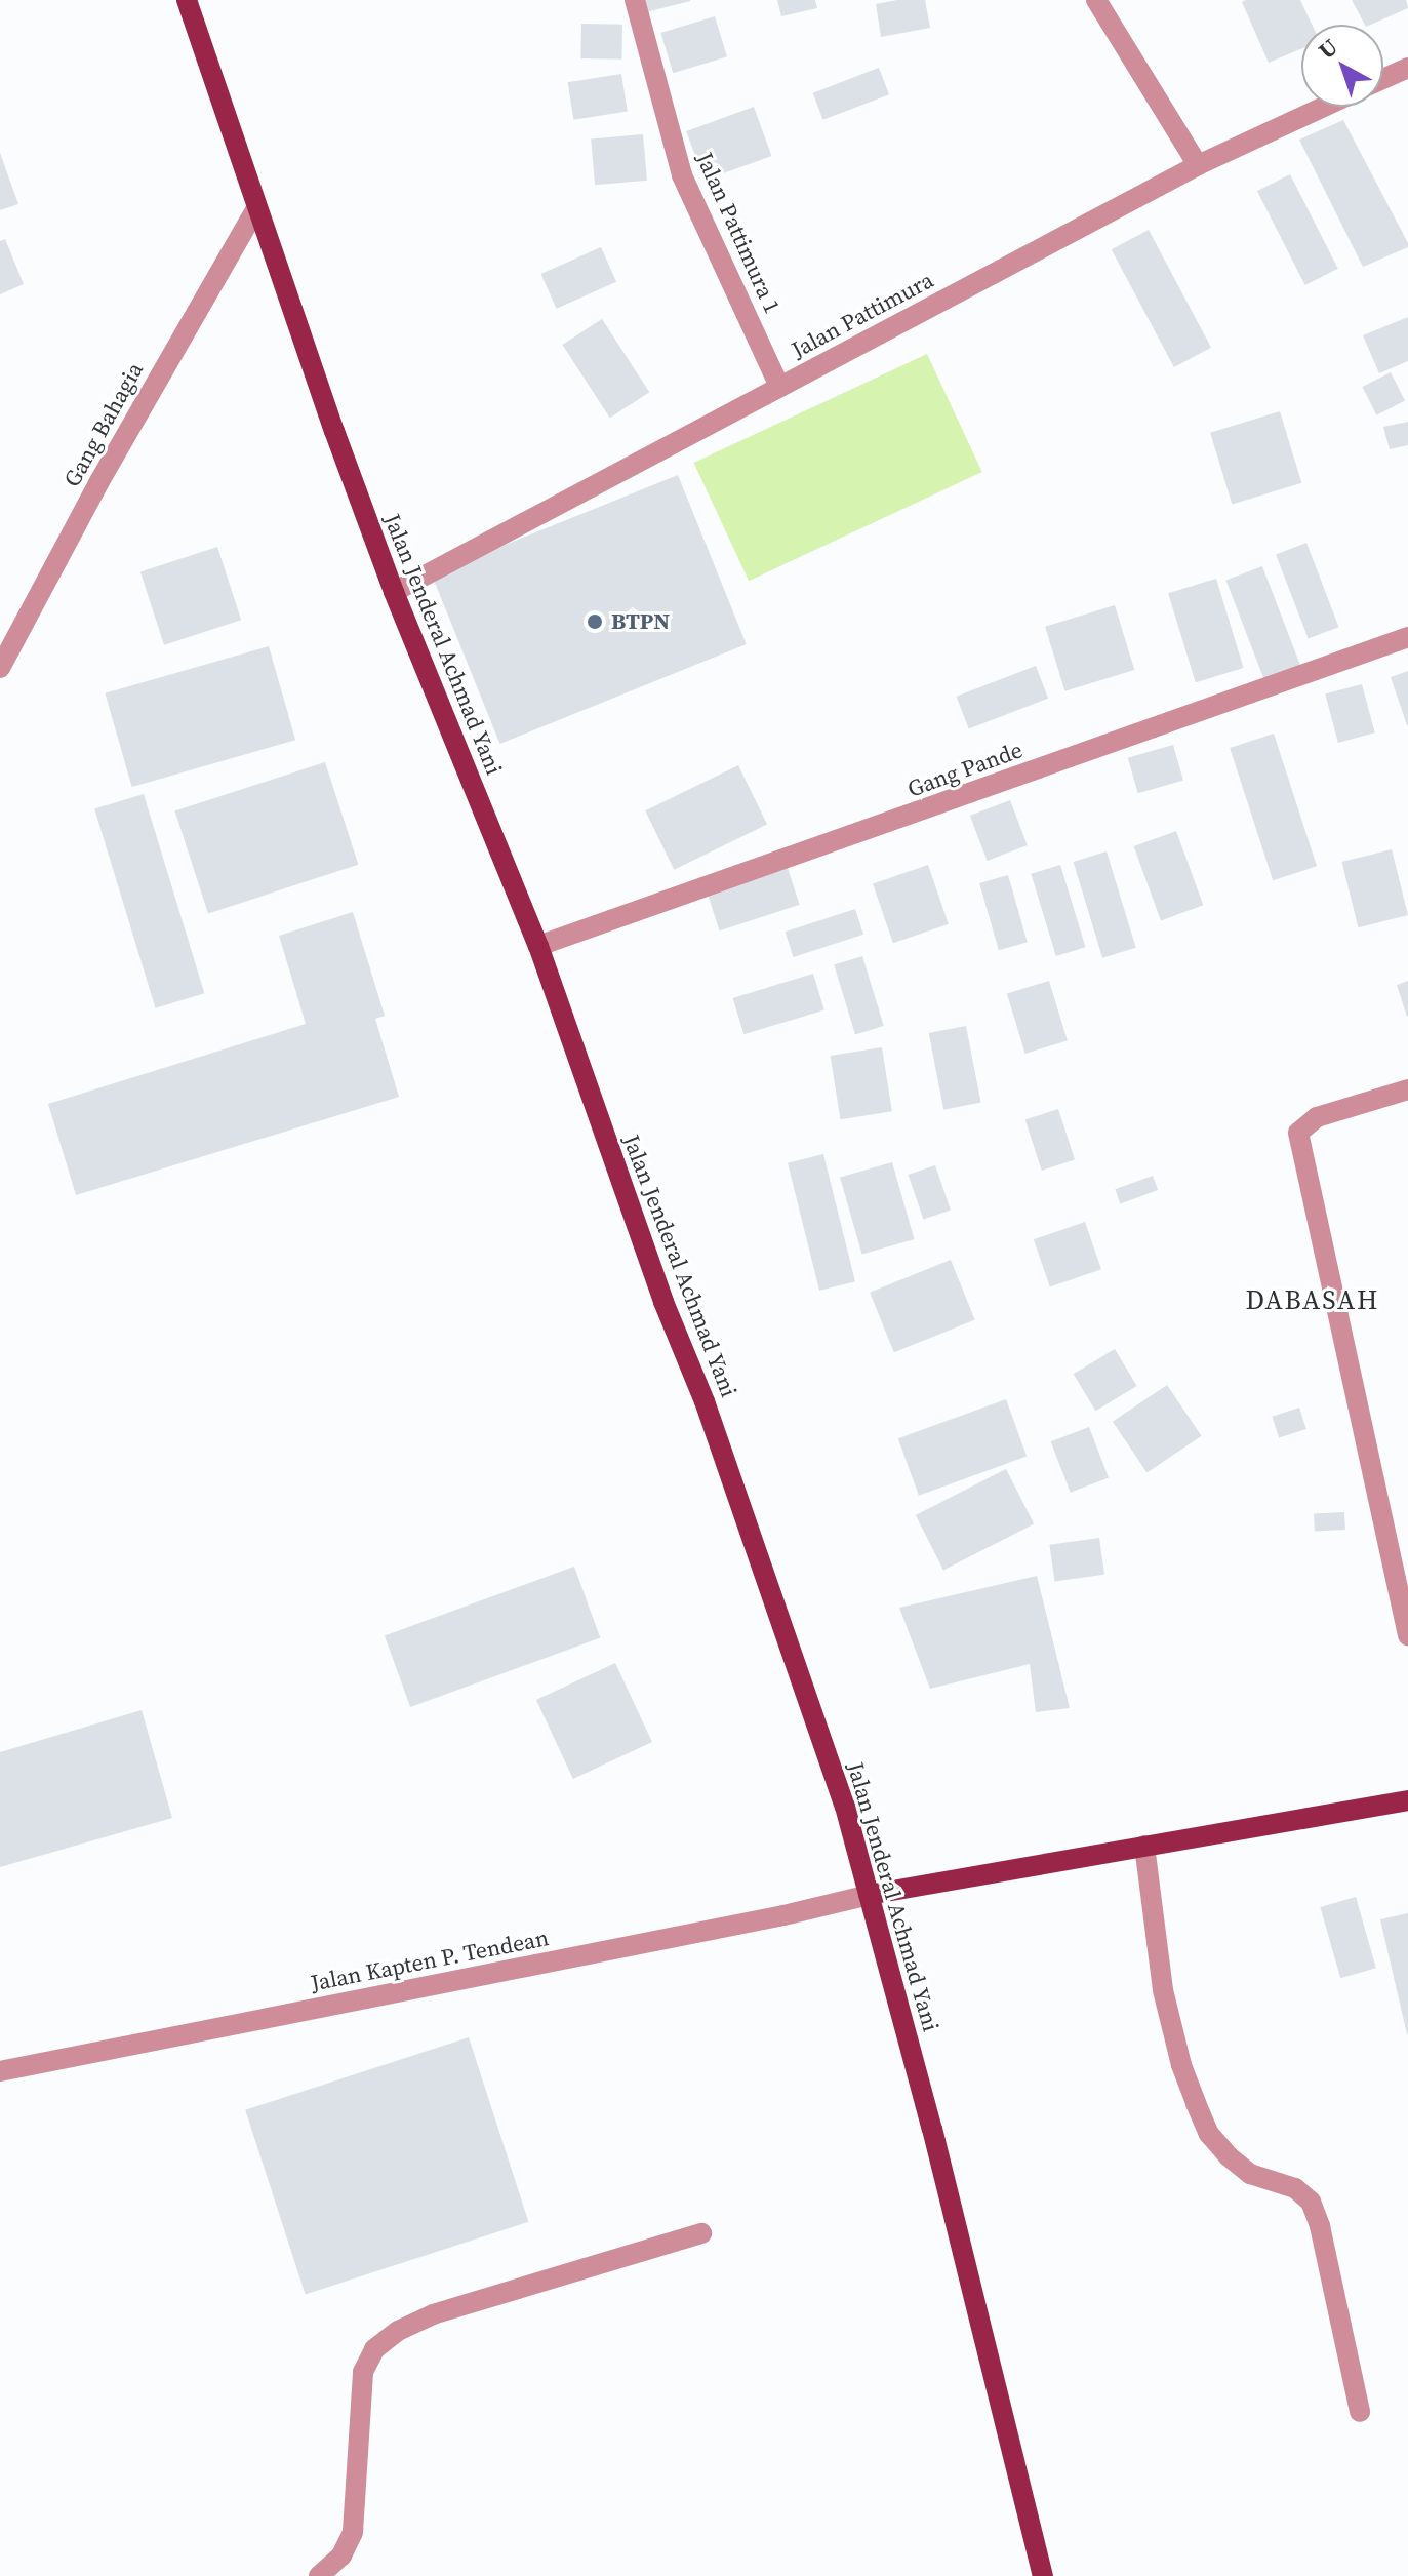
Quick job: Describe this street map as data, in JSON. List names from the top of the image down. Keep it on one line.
{"streets":{"main road":["Jalan Jenderal Achmad Yani"],"street":["Jalan Pattimura 1","Jalan Pattimura","Gang Bahagia","Gang Pande","Jalan Kapten P. Tendean"]},"crossings":[["Jalan Pattimura 1","Jalan Pattimura"],["Jalan Pattimura","Jalan Jenderal Achmad Yani"],["Gang Bahagia","Jalan Jenderal Achmad Yani"],["Jalan Jenderal Achmad Yani","Gang Pande"],["Jalan Jenderal Achmad Yani","Jalan Kapten P. Tendean"]],"districts":["DABASAH"],"places":["BTPN"],"north":"top left"}
